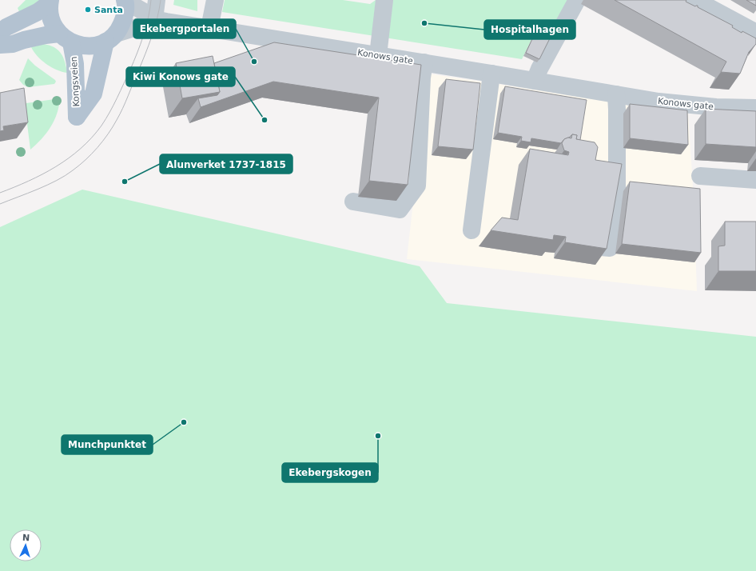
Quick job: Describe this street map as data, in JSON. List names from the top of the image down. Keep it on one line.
{"streets":{"main road":["Kongsveien"],"street":["Konows gate"]},"places":["Santa","Hospitalhagen","Ekebergportalen","Kiwi Konows gate","Alunverket 1737-1815","Munchpunktet","Ekebergskogen"],"north":"top"}
